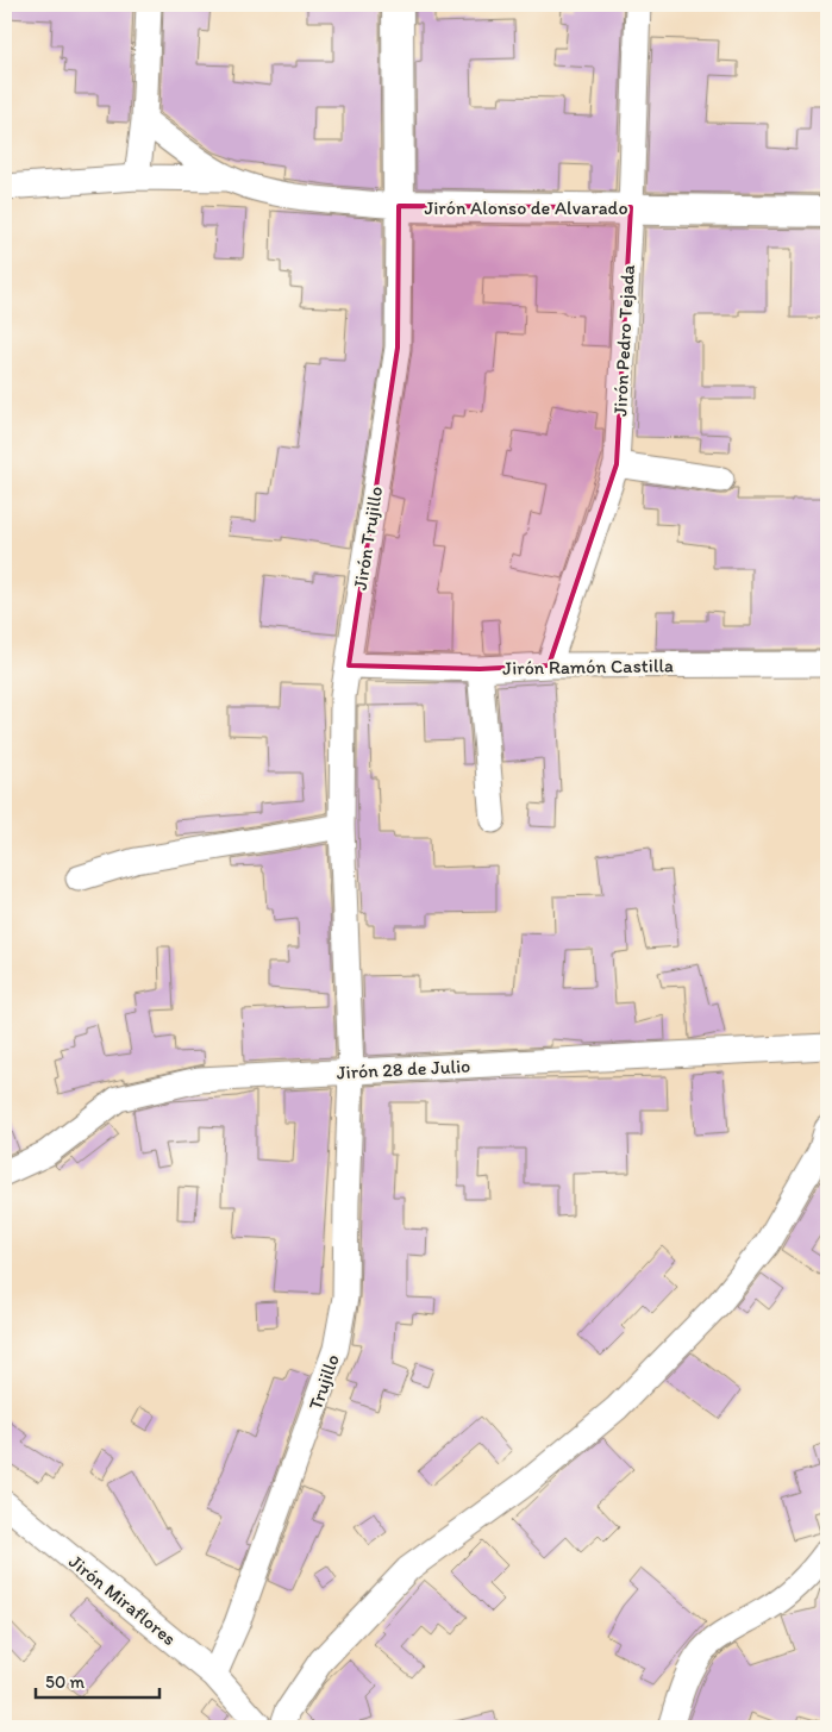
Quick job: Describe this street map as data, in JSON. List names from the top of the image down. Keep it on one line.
{"streets":{"main road":["Jirón Alonso de Alvarado","Jirón Trujillo"],"street":["Jirón Pedro Tejada","Jirón Ramón Castilla","Jirón 28 de Julio","Trujillo","Jirón Miraflores"]},"crossings":[["Jirón Alonso de Alvarado","Jirón Pedro Tejada"],["Jirón Alonso de Alvarado","Jirón Trujillo"],["Jirón Pedro Tejada","Jirón Ramón Castilla"],["Jirón Trujillo","Jirón Ramón Castilla"],["Jirón Trujillo","Jirón 28 de Julio"],["Jirón Trujillo","Trujillo"],["Jirón 28 de Julio","Trujillo"],["Trujillo","Jirón Miraflores"]],"scale_bar":"50 m"}
